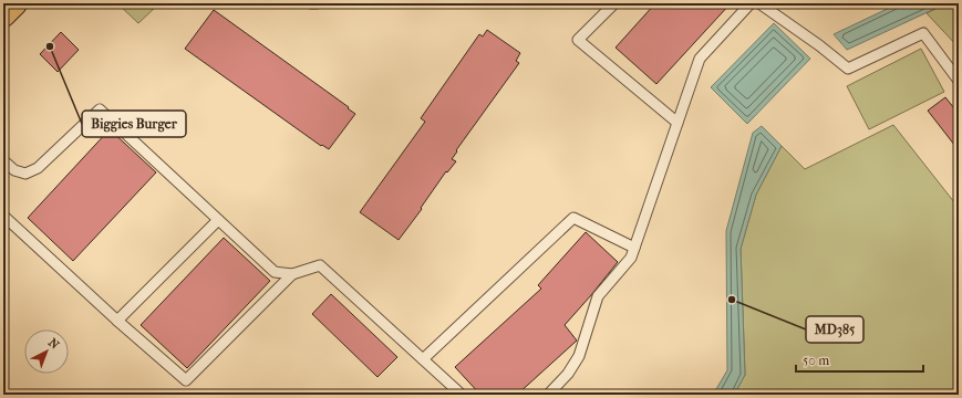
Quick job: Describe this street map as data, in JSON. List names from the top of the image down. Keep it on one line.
{"places":["Biggies Burger","MD385"],"scale_bar":"50 m","north":"top right"}
